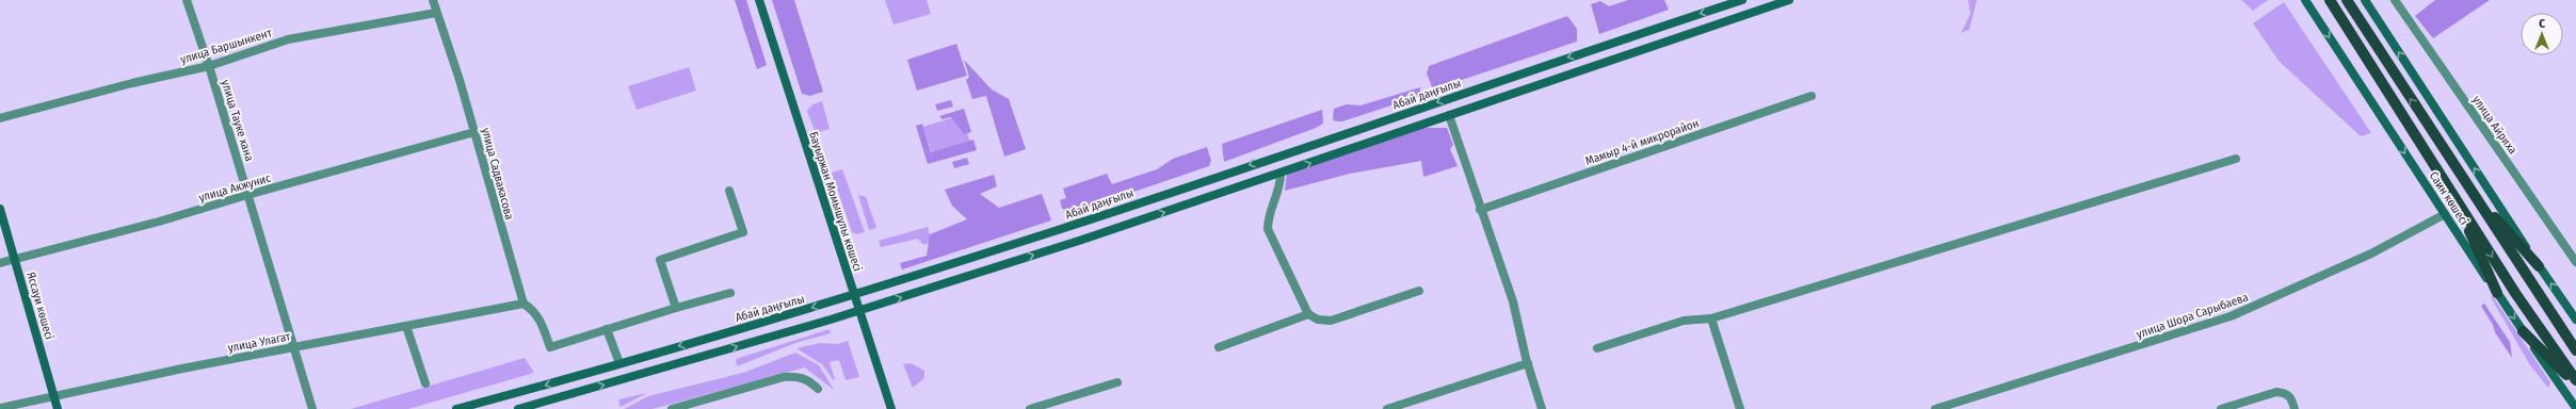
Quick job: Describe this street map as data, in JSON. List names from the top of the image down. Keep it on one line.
{"streets":{"main road":["Абай даңғылы","Саин көшесі","Бауыржан Момышұлы көшесі","Яссауи көшесі"],"street":["улица Баршынкент","улица Тауке хана","улица Айриха","Мамыр 4-й микрорайон","улица Садвакасова","улица Акжунис","улица Шора Сарыбаева","улица Улагат"]},"crossings":[["улица Баршынкент","улица Тауке хана"],["улица Баршынкент","улица Садвакасова"],["Абай даңғылы","Бауыржан Момышұлы көшесі"],["улица Тауке хана","улица Акжунис"],["улица Тауке хана","улица Улагат"],["улица Садвакасова","улица Акжунис"],["улица Садвакасова","улица Улагат"],["улица Акжунис","Яссауи көшесі"],["Саин көшесі","улица Шора Сарыбаева"],["Яссауи көшесі","улица Улагат"]],"north":"top"}
